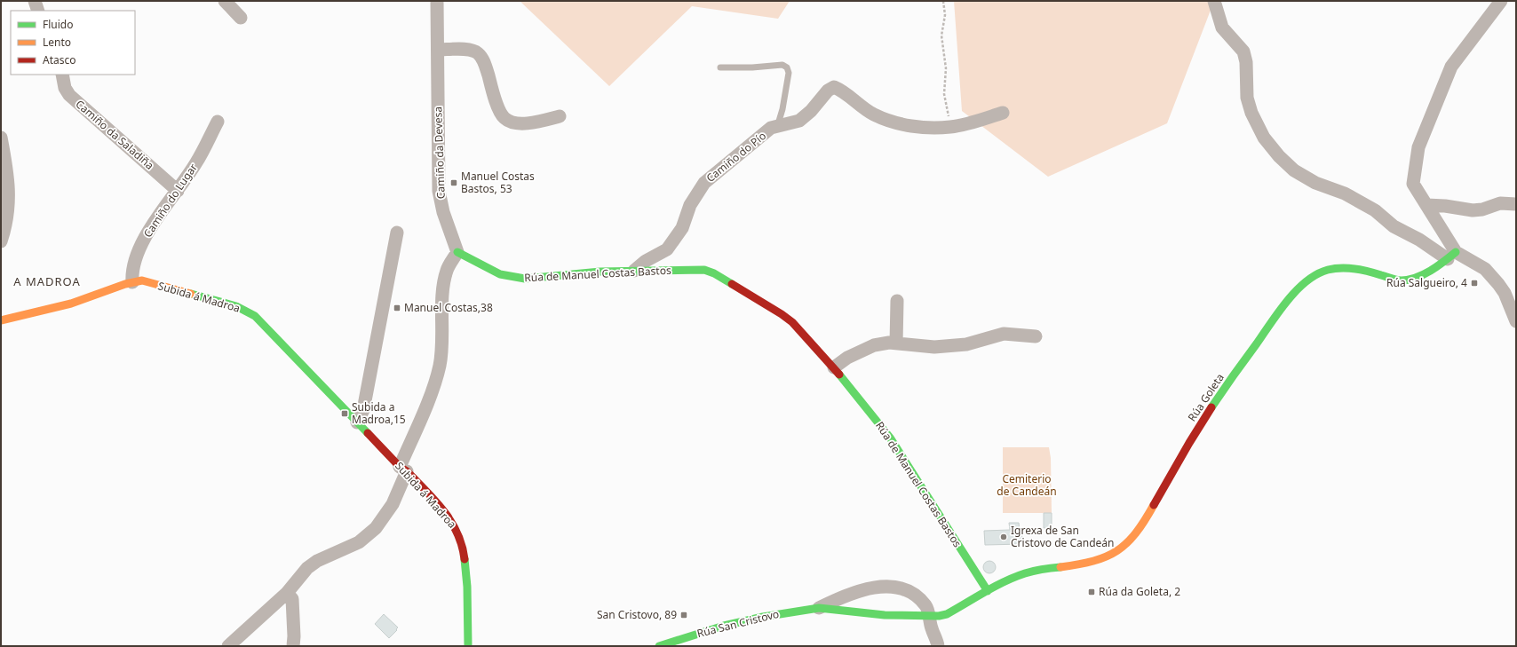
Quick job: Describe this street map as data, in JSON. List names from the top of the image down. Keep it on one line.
{"streets":{"street":["Camiño da Saladiña","Camiño da Devesa","Camiño do Pío","Camiño do Lugar","Rúa de Manuel Costas Bastos","Subida á Madroa","Rúa Goleta","Rúa San Cristovo"]},"crossings":[["Camiño da Saladiña","Camiño do Lugar"],["Camiño da Devesa","Rúa de Manuel Costas Bastos"],["Camiño do Pío","Rúa de Manuel Costas Bastos"],["Camiño do Lugar","Subida á Madroa"],["Rúa de Manuel Costas Bastos","Rúa Goleta"],["Rúa de Manuel Costas Bastos","Rúa San Cristovo"],["Rúa Goleta","Rúa San Cristovo"]],"districts":["A MADROA"],"parks":["Cemiterio de Candeán"],"places":{"transit":["Manuel Costas Bastos, 53","Rúa Salgueiro, 4","Manuel Costas,38","Subida a Madroa,15","Rúa da Goleta, 2","San Cristovo, 89"],"other":["Igrexa de San Cristovo de Candeán"]},"legend":["Fluido","Lento","Atasco"]}
